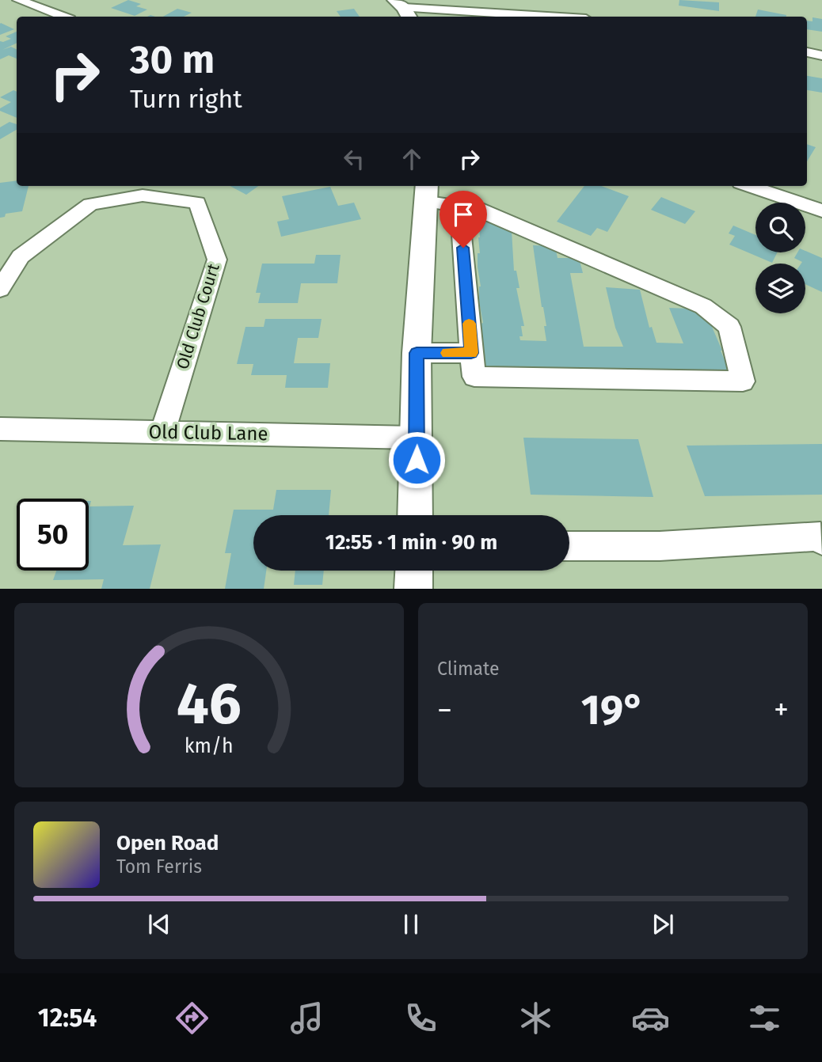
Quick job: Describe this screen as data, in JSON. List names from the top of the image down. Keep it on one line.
{"streets":{"street":["Old Club Court","Old Club Lane"]},"crossings":[["Old Club Court","Old Club Lane"]],"page":{"turn":["30 m","Turn right"],"limit":"50","trip":"12:55 · 1 min · 90 m","tile":"Climate","heat":["−","19°","+"],"song":["Open Road","Tom Ferris"],"tabs":"12:54","gauge":["46","km/h"]}}
